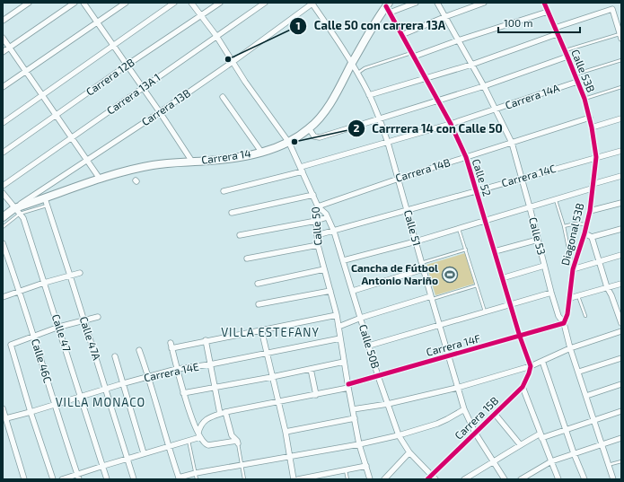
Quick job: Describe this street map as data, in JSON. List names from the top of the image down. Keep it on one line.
{"streets":{"main road":["Carrera 14"],"street":["Calle 53B","Carrera 12B","Carrera 13A 1","Carrera 14A","Carrera 13B","Carrera 14B","Carrera 14C","Calle 52","Calle 50","Calle 51","Diagonal 53B","Calle 53","Calle 47","Calle 47A","Carrera 14F","Calle 50B","Calle 46C","Carrera 14E","Carrera 15B"]},"crossings":[["Calle 53B","Carrera 14A"],["Calle 53B","Carrera 14B"],["Calle 53B","Diagonal 53B"],["Carrera 12B","Calle 50"],["Carrera 13A 1","Calle 50"],["Carrera 14A","Calle 52"],["Carrera 14A","Calle 50"],["Carrera 14A","Calle 51"],["Carrera 14A","Calle 53"],["Carrera 13B","Carrera 14"],["Carrera 13B","Calle 50"],["Carrera 13B","Calle 51"],["Carrera 13B","Calle 47"],["Carrera 14","Calle 52"],["Carrera 14","Calle 50"],["Carrera 14","Calle 51"],["Carrera 14","Calle 47"],["Carrera 14","Calle 47A"],["Carrera 14B","Calle 52"],["Carrera 14B","Calle 50"],["Carrera 14B","Calle 51"],["Carrera 14B","Calle 53"],["Carrera 14B","Calle 50B"],["Carrera 14C","Calle 52"],["Carrera 14C","Calle 50"],["Carrera 14C","Calle 51"],["Carrera 14C","Diagonal 53B"],["Carrera 14C","Calle 53"],["Carrera 14C","Calle 50B"],["Calle 52","Carrera 14F"],["Calle 52","Carrera 15B"],["Calle 50","Carrera 14F"],["Calle 50","Calle 50B"],["Calle 50","Carrera 14E"],["Calle 51","Carrera 14F"],["Calle 51","Carrera 15B"],["Diagonal 53B","Calle 53"],["Diagonal 53B","Carrera 14F"],["Calle 53","Carrera 14F"],["Calle 47","Carrera 14E"],["Calle 47A","Carrera 14E"],["Carrera 14F","Calle 50B"],["Calle 50B","Carrera 15B"],["Calle 46C","Carrera 14E"]],"districts":["VILLA ESTEFANY","VILLA MONACO"],"places":{"other":["Calle 50 con carrera 13A","Carrrera 14 con Calle 50"],"sports":["Cancha de Fútbol Antonio Nariño"]},"scale_bar":"100 m"}
